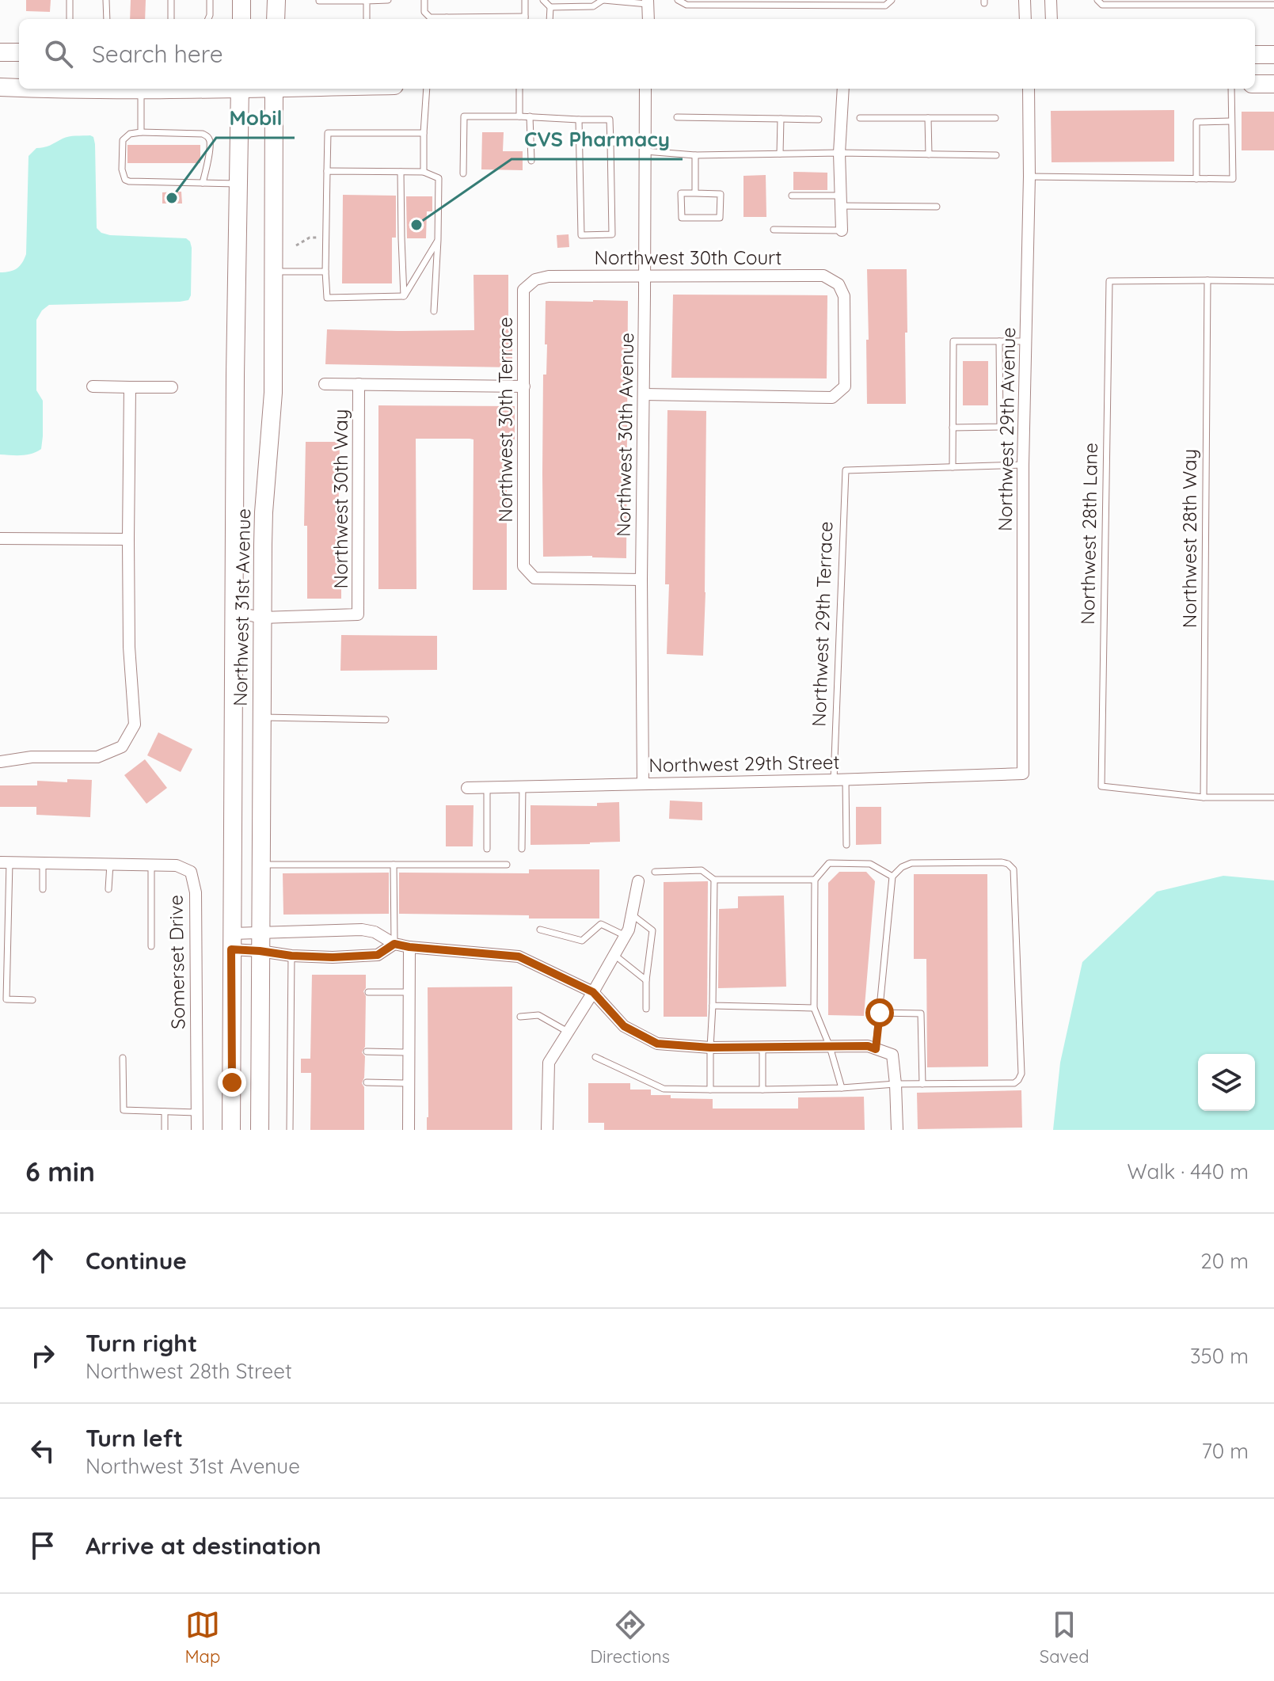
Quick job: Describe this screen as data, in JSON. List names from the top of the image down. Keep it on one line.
{"streets":{"main road":["Northwest 31st Avenue"],"street":["Northwest 30th Court","Northwest 30th Terrace","Northwest 29th Avenue","Northwest 30th Avenue","Northwest 30th Way","Northwest 29th Street","Somerset Drive"],"lane":["Northwest 28th Lane","Northwest 28th Way","Northwest 29th Terrace"]},"crossings":[["Northwest 30th Court","Northwest 30th Terrace"],["Northwest 30th Court","Northwest 30th Avenue"],["Northwest 30th Terrace","Northwest 30th Avenue"],["Northwest 29th Avenue","Northwest 29th Street"],["Northwest 30th Avenue","Northwest 29th Street"],["Northwest 30th Way","Northwest 31st Avenue"],["Northwest 28th Lane","Northwest 28th Way"],["Northwest 29th Terrace","Northwest 29th Street"]],"places":["Mobil","CVS Pharmacy"],"page":{"search":"Search here","heading":["6 min","Walk · 440 m"],"list":[["Continue","20 m"],["Turn right","Northwest 28th Street","350 m"],["Turn left","Northwest 31st Avenue","70 m"],"Arrive at destination"],"nav":["Map","Directions","Saved"]}}
